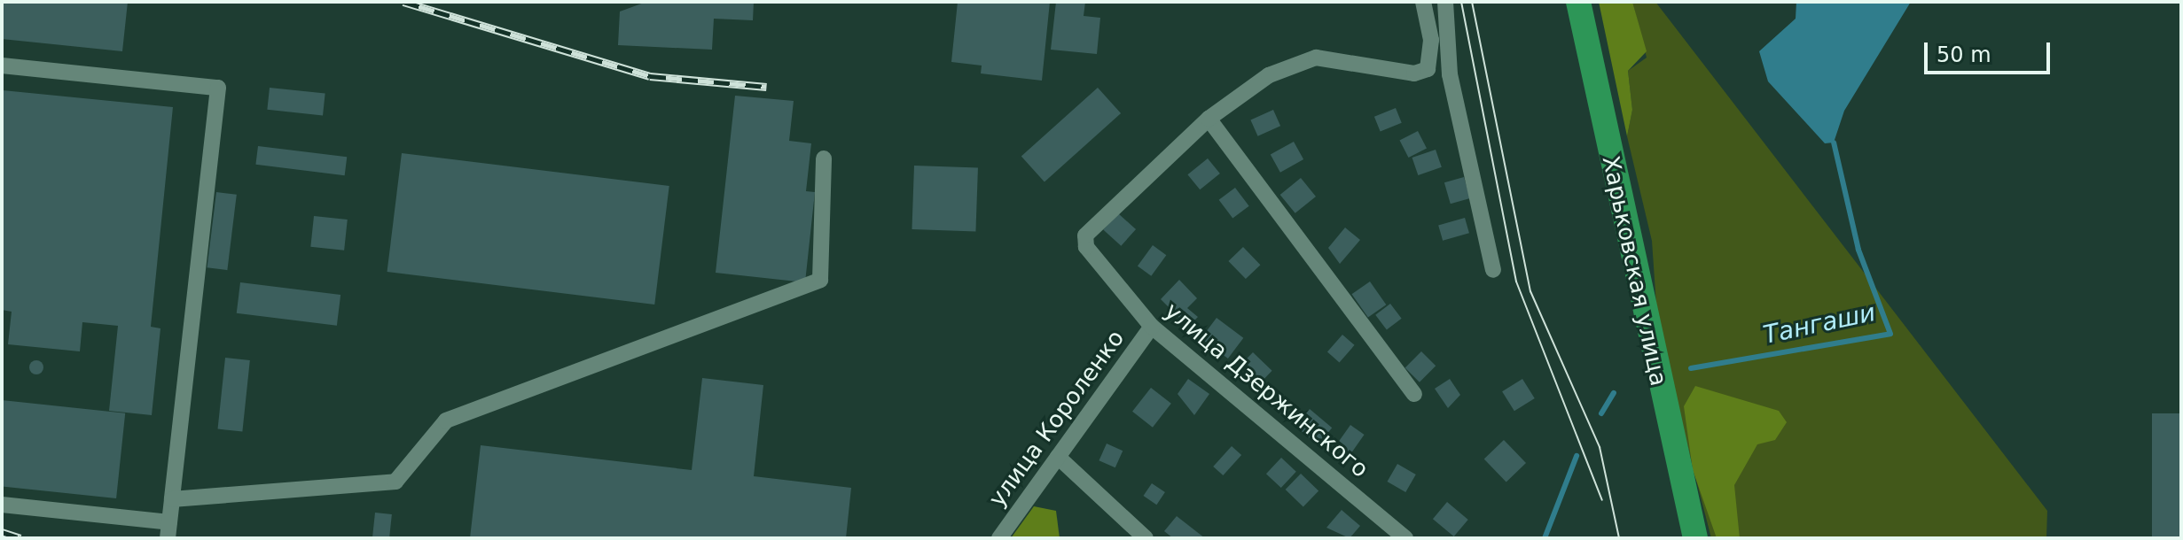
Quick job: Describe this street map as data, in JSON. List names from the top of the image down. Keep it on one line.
{"streets":{"main road":["Харьковская улица"],"street":["улица Дзержинского","улица Короленко"]},"crossings":[["улица Дзержинского","улица Короленко"]],"water":["Тангаши"],"scale_bar":"50 m"}
